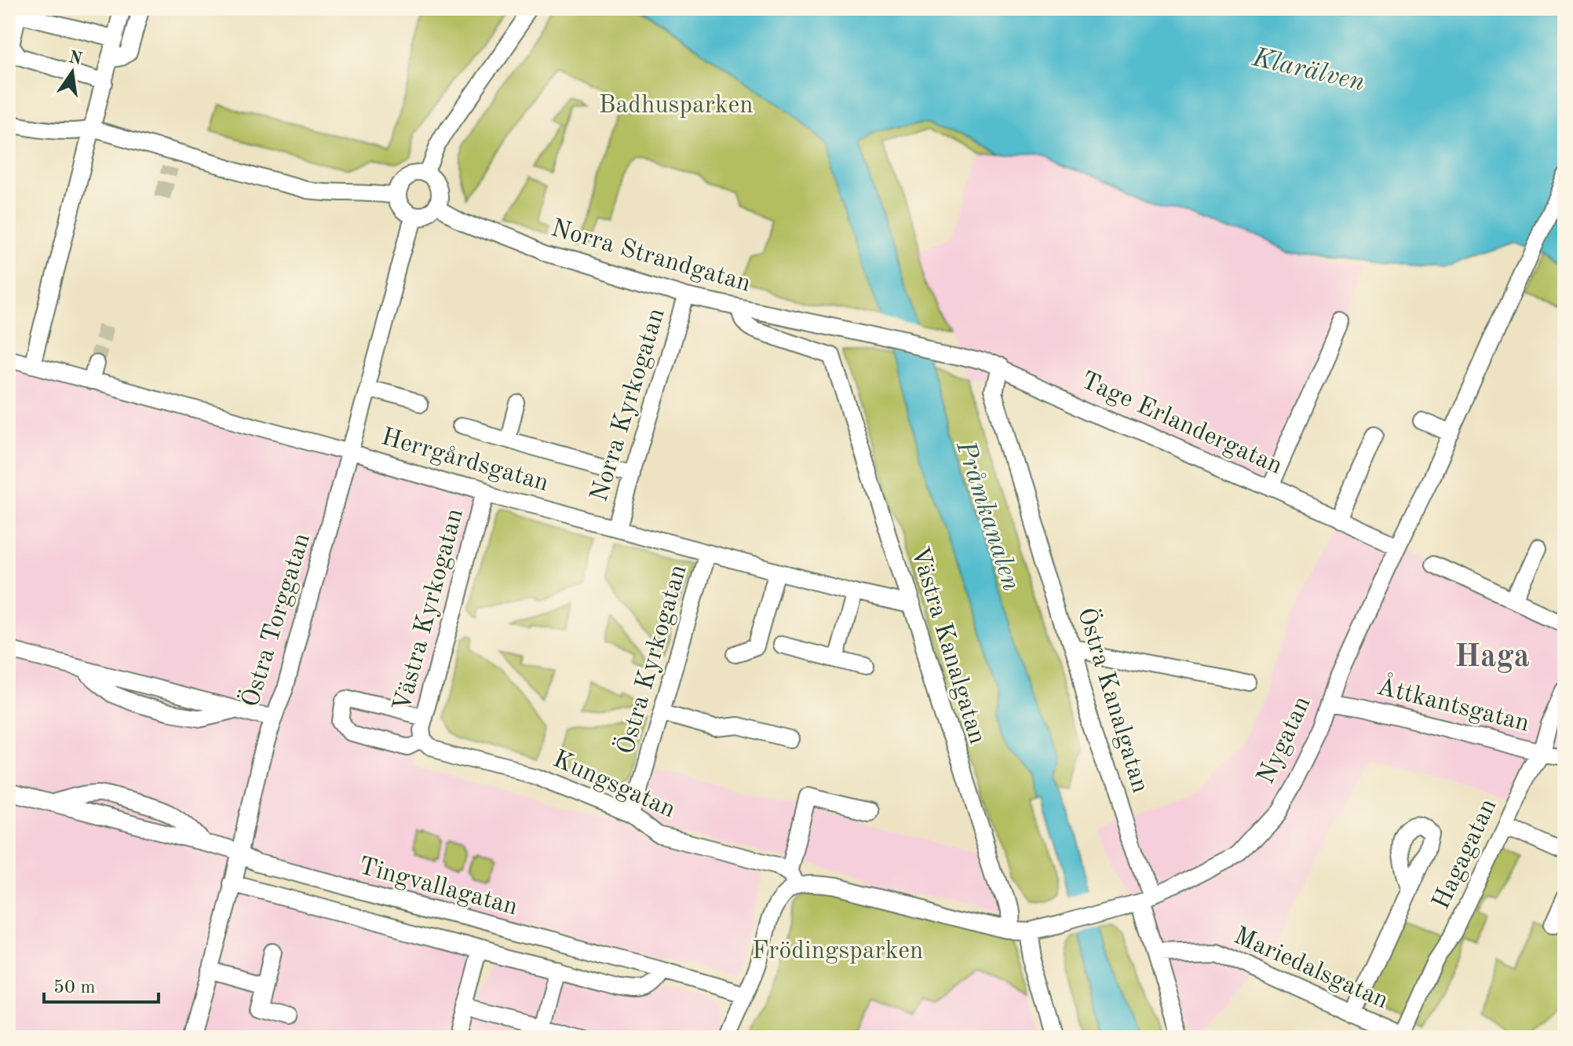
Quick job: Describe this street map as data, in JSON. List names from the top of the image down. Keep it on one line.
{"streets":{"street":["Norra Strandgatan","Norra Kyrkogatan","Tage Erlandergatan","Herrgårdsgatan","Västra Kyrkogatan","Östra Torggatan","Västra Kanalgatan","Östra Kyrkogatan","Östra Kanalgatan","Åttkantsgatan","Nygatan","Kungsgatan","Hagagatan","Tingvallagatan","Mariedalsgatan"]},"crossings":[["Norra Strandgatan","Norra Kyrkogatan"],["Norra Strandgatan","Tage Erlandergatan"],["Norra Strandgatan","Östra Torggatan"],["Norra Strandgatan","Västra Kanalgatan"],["Norra Kyrkogatan","Herrgårdsgatan"],["Tage Erlandergatan","Östra Kanalgatan"],["Tage Erlandergatan","Nygatan"],["Herrgårdsgatan","Västra Kyrkogatan"],["Herrgårdsgatan","Östra Torggatan"],["Herrgårdsgatan","Västra Kanalgatan"],["Herrgårdsgatan","Östra Kyrkogatan"],["Västra Kyrkogatan","Kungsgatan"],["Östra Torggatan","Tingvallagatan"],["Västra Kanalgatan","Kungsgatan"],["Östra Kyrkogatan","Kungsgatan"],["Östra Kanalgatan","Nygatan"],["Östra Kanalgatan","Mariedalsgatan"],["Åttkantsgatan","Nygatan"],["Åttkantsgatan","Hagagatan"],["Hagagatan","Mariedalsgatan"]],"districts":["Haga"],"water":["Klarälven","Pråmkanalen"],"parks":["Badhusparken","Frödingsparken"],"scale_bar":"50 m","north":"top"}
